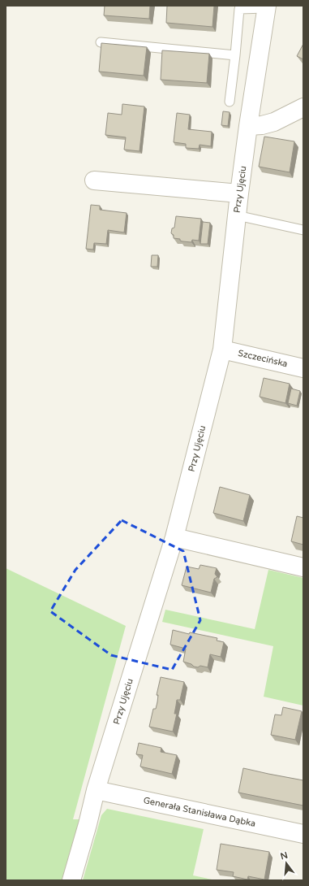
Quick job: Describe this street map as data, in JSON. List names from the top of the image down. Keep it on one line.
{"streets":{"street":["Przy Ujęciu","Szczecińska","Generała Stanisława Dąbka"]},"crossings":[["Przy Ujęciu","Szczecińska"],["Przy Ujęciu","Generała Stanisława Dąbka"]],"north":"top"}
